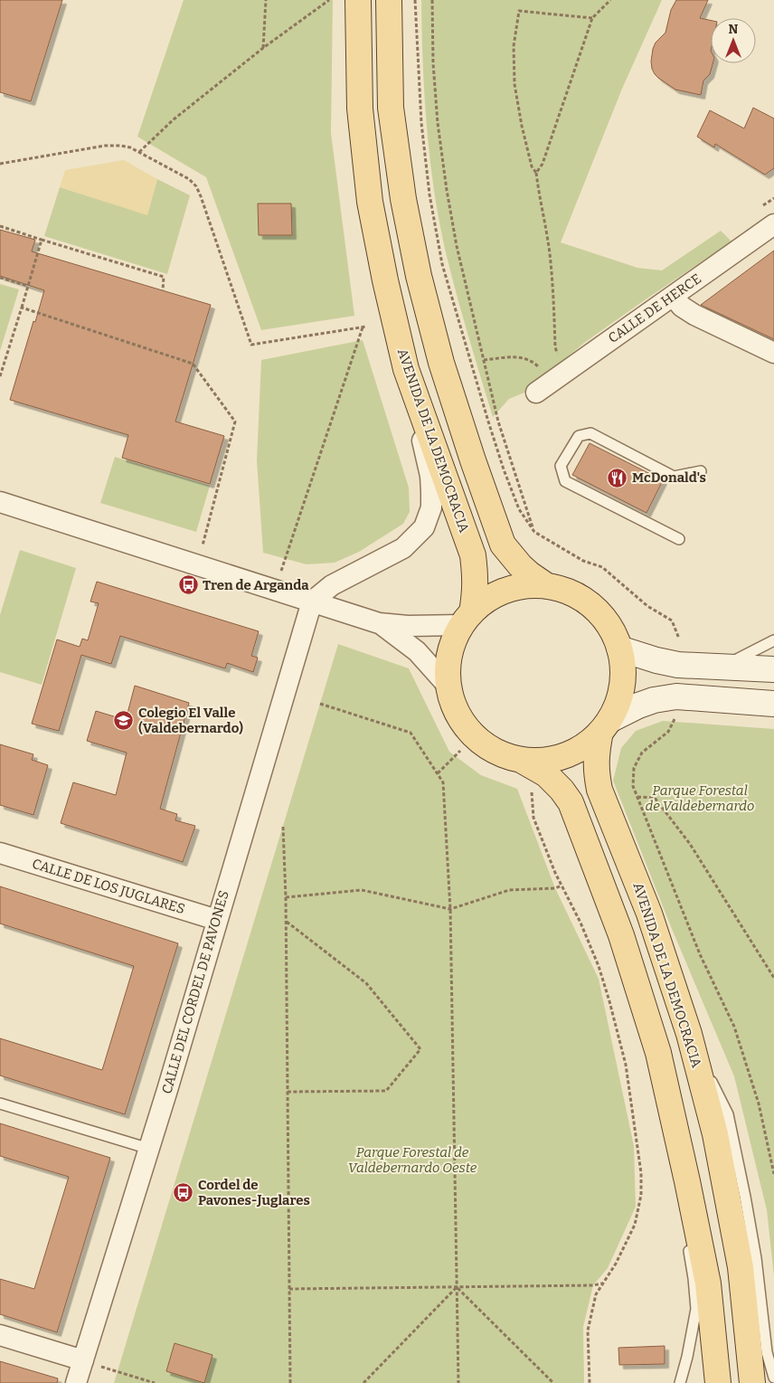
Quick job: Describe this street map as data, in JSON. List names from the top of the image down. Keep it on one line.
{"streets":{"main road":["AVENIDA DE LA DEMOCRACIA"],"street":["CALLE DE HERCE","CALLE DE LOS JUGLARES","CALLE DEL CORDEL DE PAVONES"]},"crossings":[["CALLE DE LOS JUGLARES","CALLE DEL CORDEL DE PAVONES"]],"parks":["Parque Forestal de Valdebernardo","Parque Forestal de Valdebernardo Oeste"],"places":{"restaurant":["McDonald's"],"bus stop":["Tren de Arganda","Cordel de Pavones-Juglares"],"school or university":["Colegio El Valle (Valdebernardo)"]},"north":"top"}
